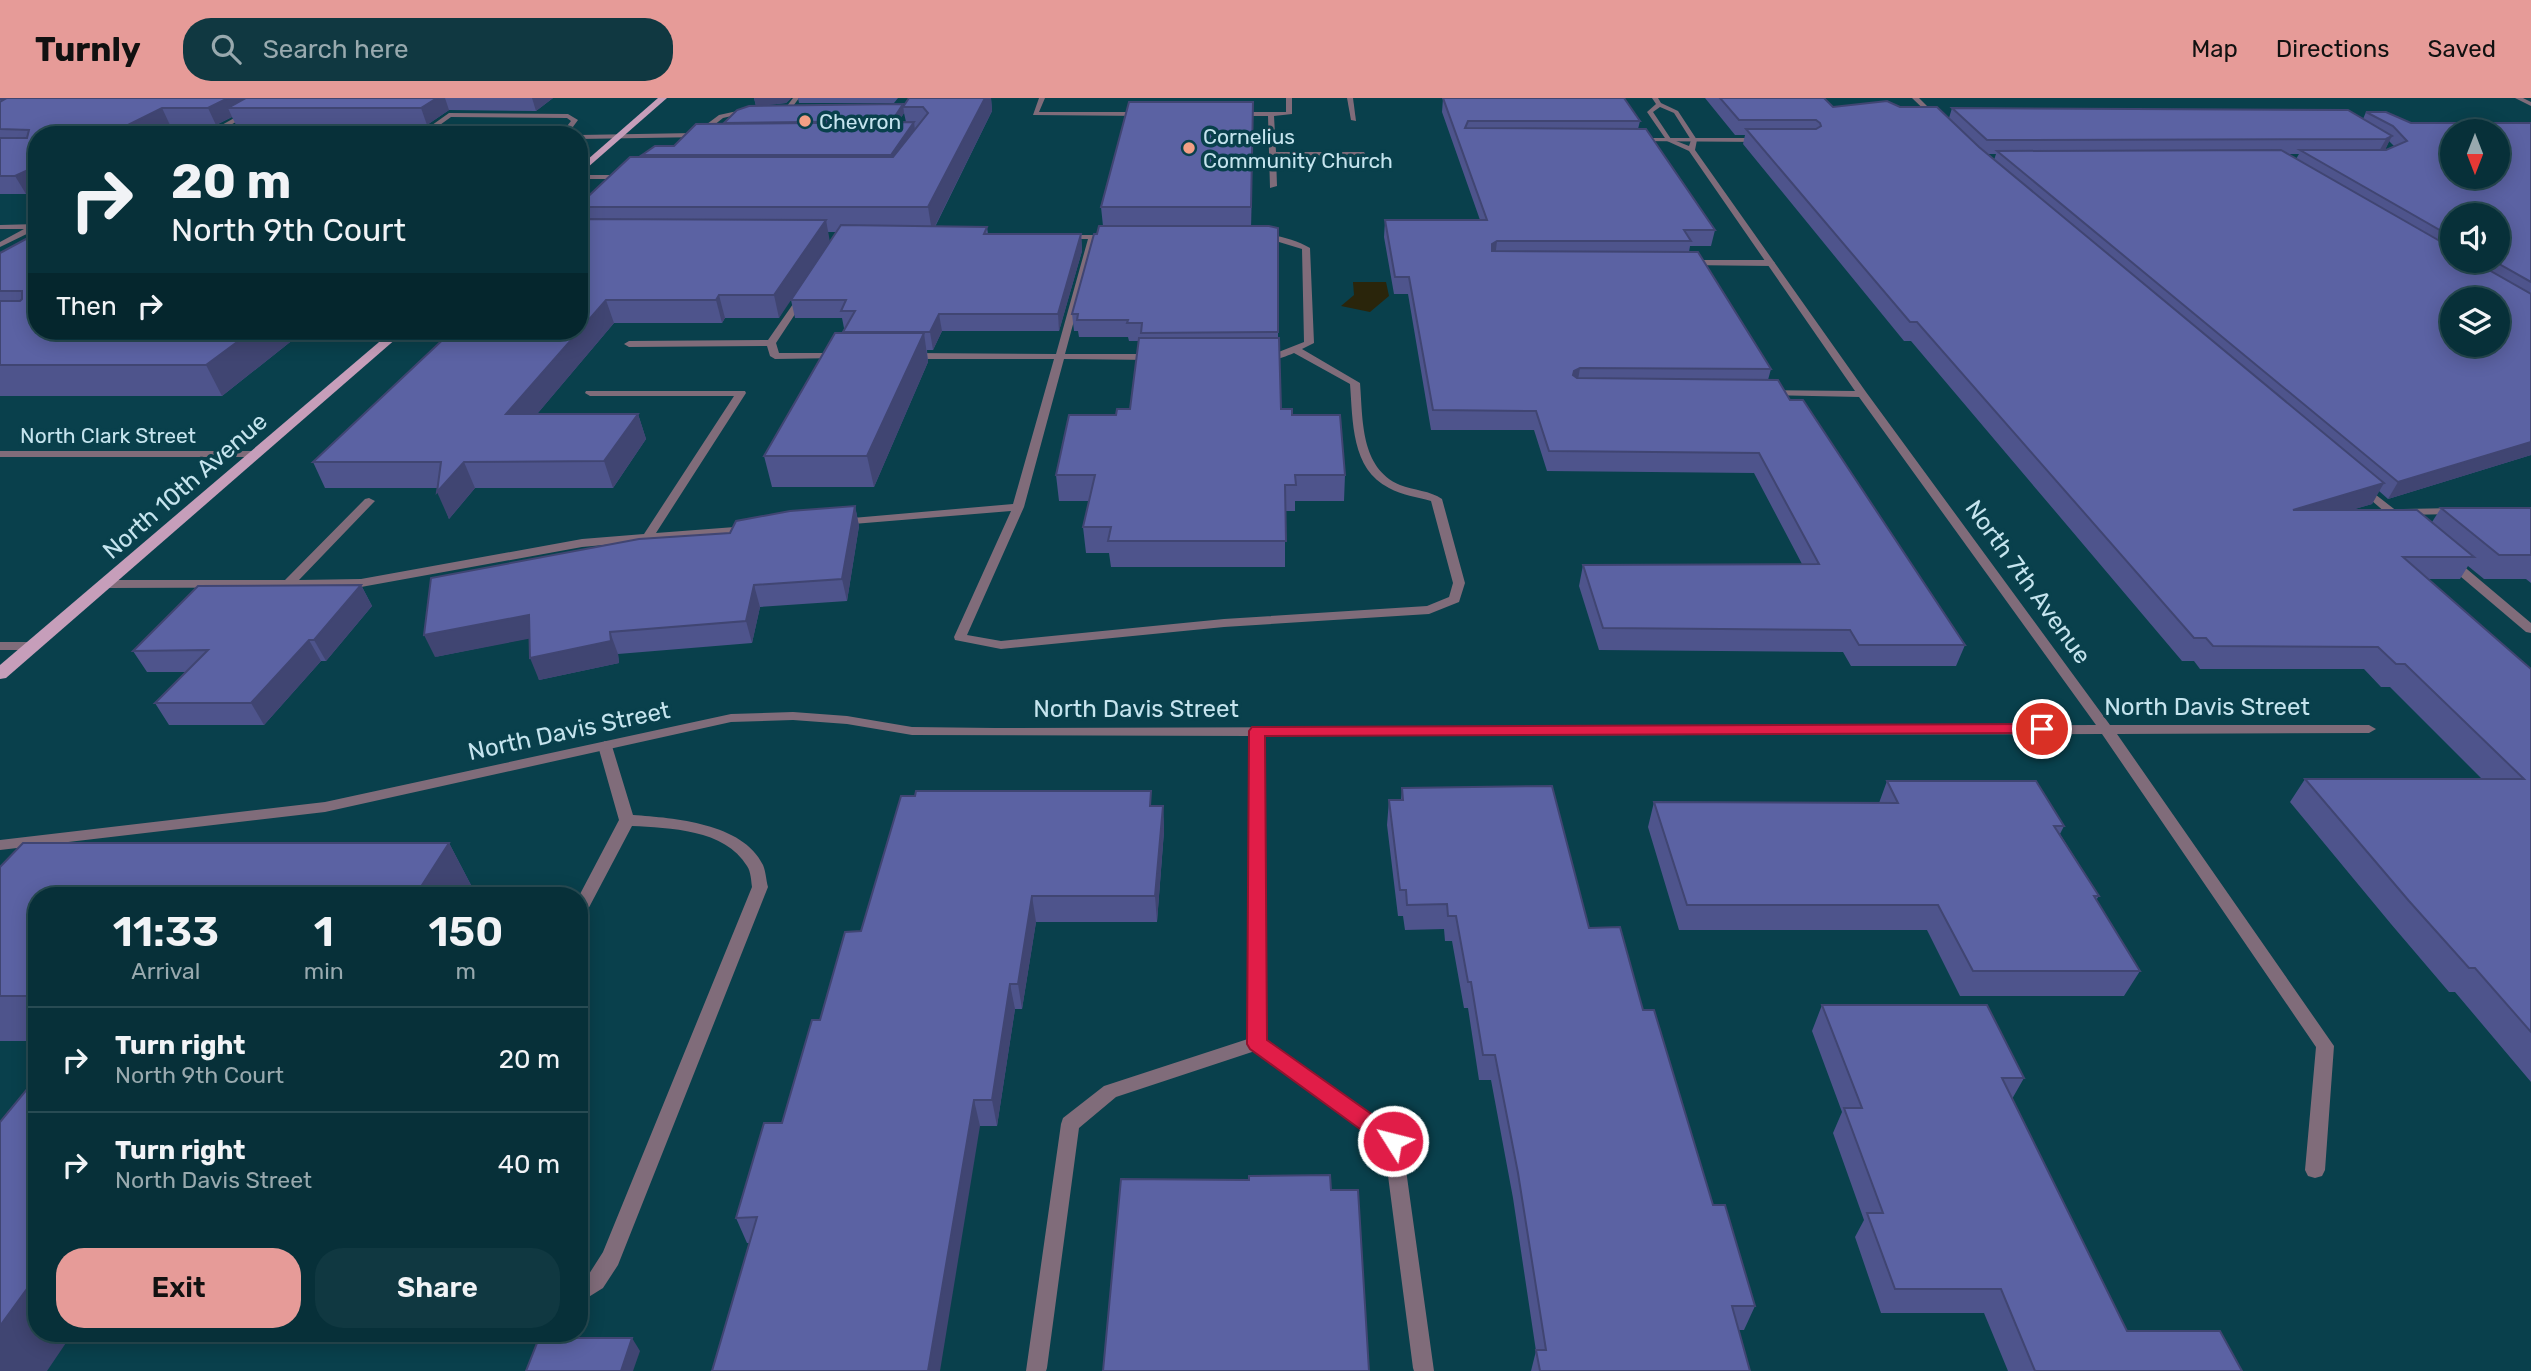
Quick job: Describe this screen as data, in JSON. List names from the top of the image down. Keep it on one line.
{"streets":{"main road":["North 10th Avenue"],"street":["North Clark Street","North 7th Avenue","North Davis Street"]},"crossings":[["North Clark Street","North 10th Avenue"],["North 7th Avenue","North Davis Street"]],"places":["Chevron","Cornelius Community Church"],"north":"bottom","page":{"header":"Turnly","search":"Search here","nav":["Map","Directions","Saved"],"turn":["20 m","North 9th Court"],"then":"Then","eta":["11:33","Arrival","1","min","150","m"],"list":[{"name":"Turn right","note":"North 9th Court","value":"20 m"},{"name":"Turn right","note":"North Davis Street","value":"40 m"}],"buttons":["Exit","Share"]}}
